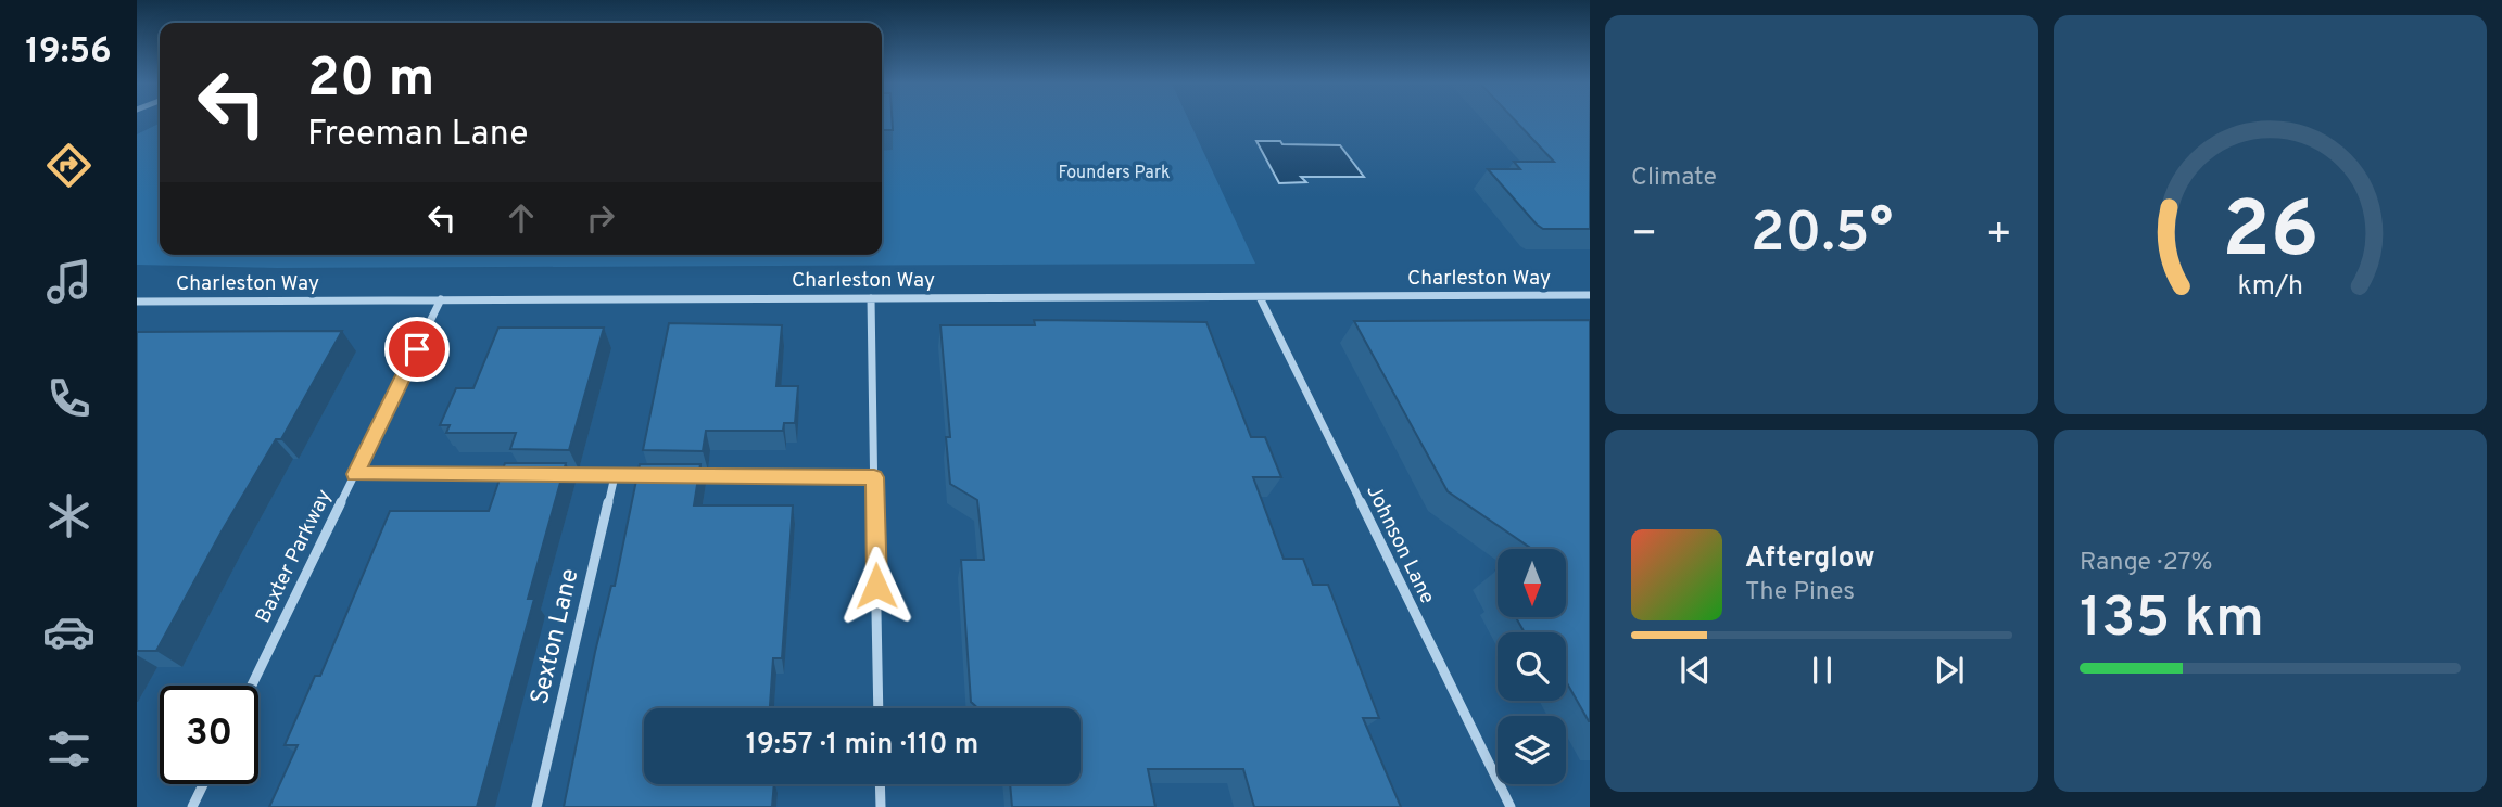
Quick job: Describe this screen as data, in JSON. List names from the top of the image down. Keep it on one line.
{"streets":{"street":["Charleston Way","Johnson Lane","Baxter Parkway","Sexton Lane"]},"crossings":[["Charleston Way","Johnson Lane"],["Charleston Way","Baxter Parkway"]],"parks":["Founders Park"],"north":"bottom","page":{"tabs":"19:56","tile":["Climate",["Range · 27%","135 km"]],"turn":["20 m","Freeman Lane"],"heat":["−","20.5°","+"],"song":["Afterglow","The Pines"],"limit":"30","trip":"19:57 · 1 min · 110 m","gauge":["26","km/h"]}}
